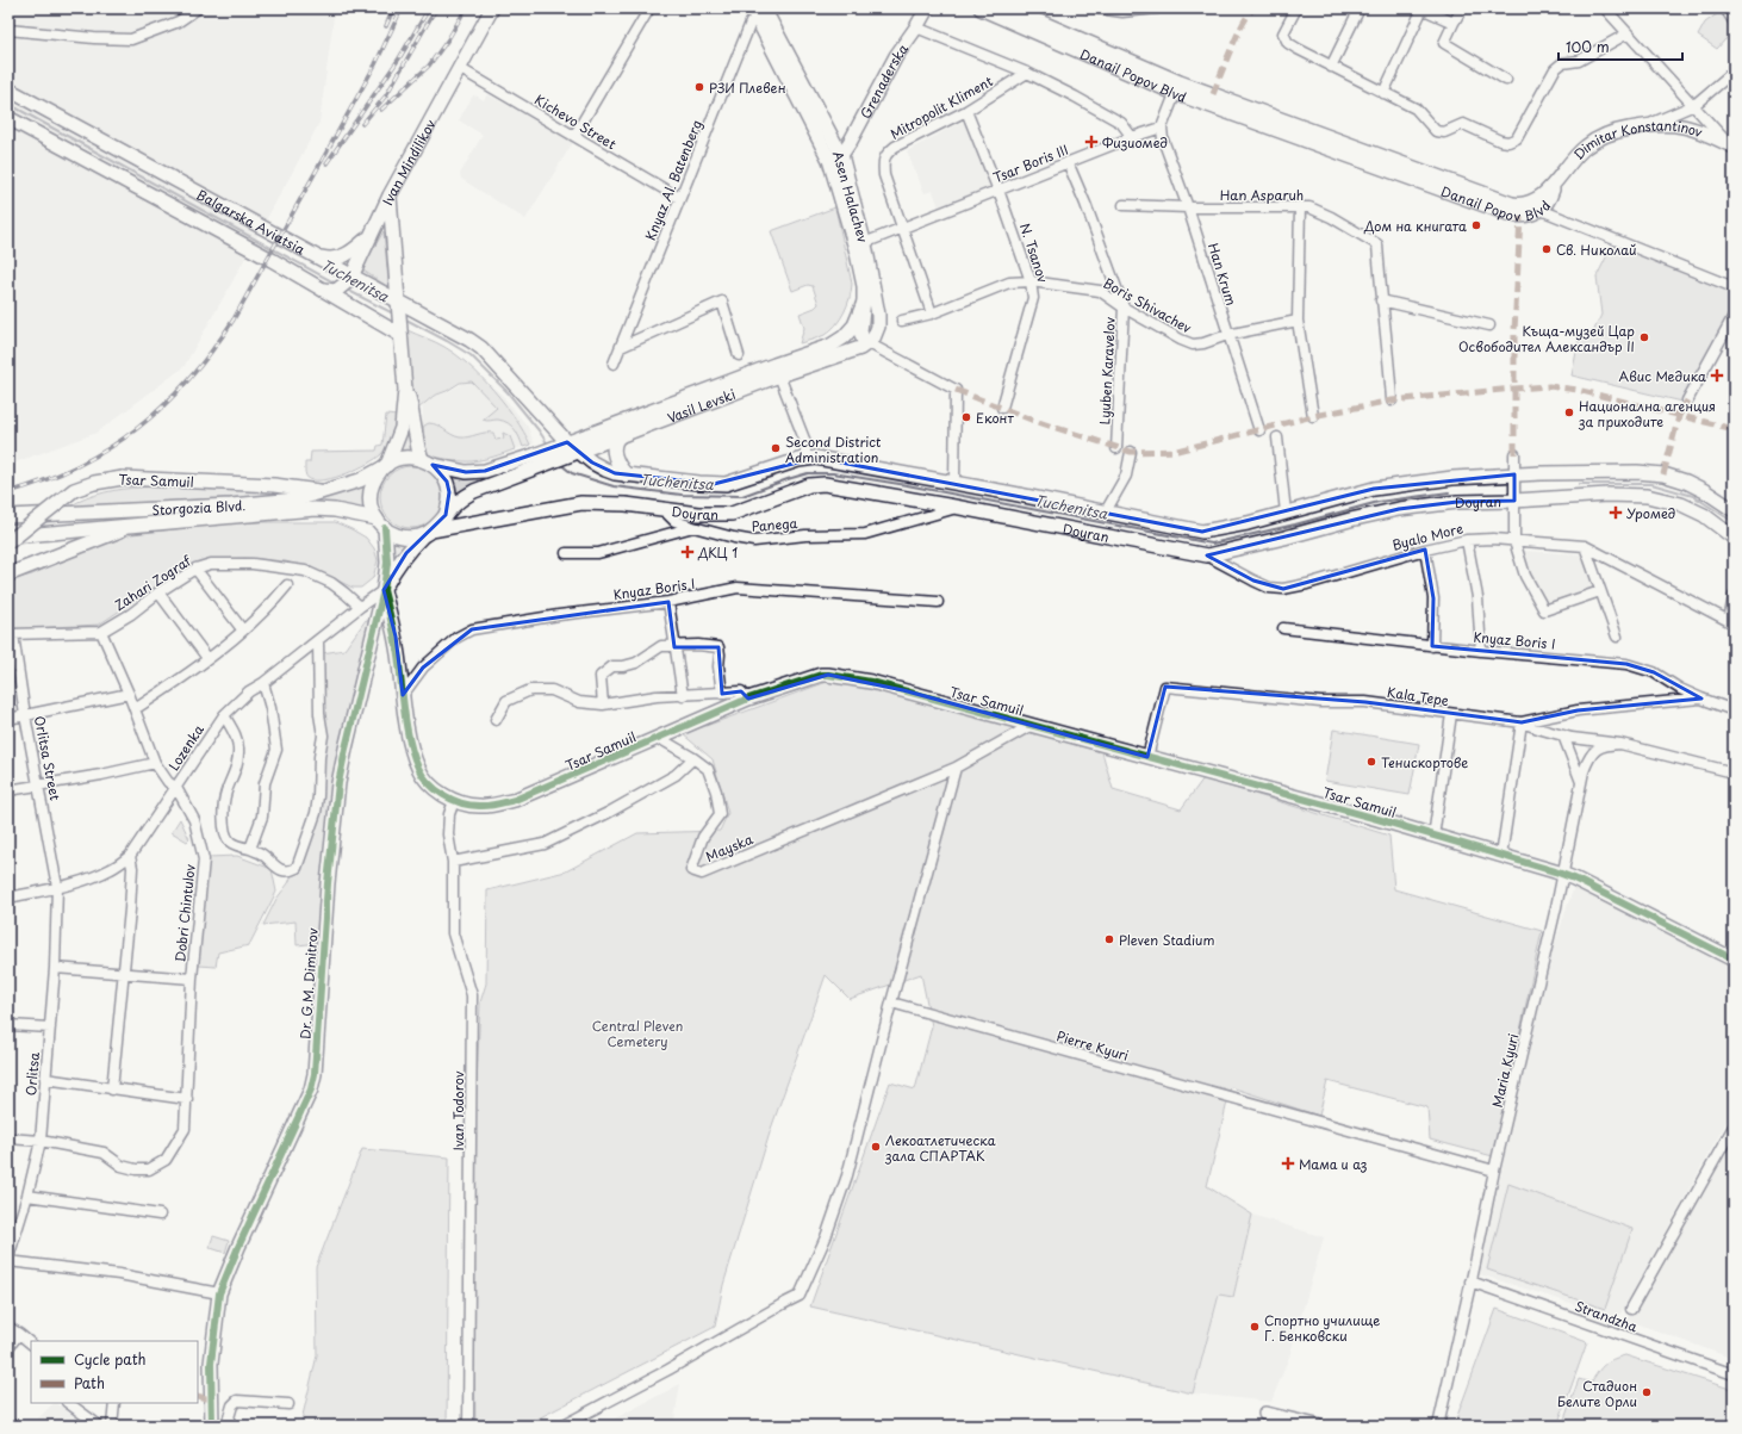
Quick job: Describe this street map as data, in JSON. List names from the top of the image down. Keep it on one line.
{"streets":{"street":["Danail Popov Blvd","Grenaderska","Mitropolit Kliment","Kichevo Street","Dimitar Konstantinov","Ivan Mindilikov","Tsar Boris III","Knyaz Al. Batenberg","Han Asparuh","Asen Halachev","Balgarska Aviatsia","N. Tsanov","Han Krum","Boris Shivachev","Lyuben Karavelov","Vasil Levski","Tsar Samuil","Doyran","Storgozia Blvd.","Panega","Byalo More","Zahari Zograf","Knyaz Boris I","Kala Tepe","Lozenka","Orlitsa Street","Mayska","Dobri Chintulov","Dr. G.M. Dimitrov","Pierre Kyuri","Maria Kyuri","Orlitsa","Ivan Todorov","Strandzha"]},"crossings":[["Danail Popov Blvd","Dimitar Konstantinov"],["Grenaderska","Asen Halachev"],["Mitropolit Kliment","Tsar Boris III"],["Mitropolit Kliment","N. Tsanov"],["Kichevo Street","Ivan Mindilikov"],["Kichevo Street","Knyaz Al. Batenberg"],["Ivan Mindilikov","Balgarska Aviatsia"],["Ivan Mindilikov","Vasil Levski"],["Ivan Mindilikov","Doyran"],["Ivan Mindilikov","Storgozia Blvd."],["Ivan Mindilikov","Dr. G.M. Dimitrov"],["Tsar Boris III","Asen Halachev"],["Tsar Boris III","N. Tsanov"],["Tsar Boris III","Han Krum"],["Tsar Boris III","Lyuben Karavelov"],["Knyaz Al. Batenberg","Asen Halachev"],["Han Asparuh","Han Krum"],["Asen Halachev","Vasil Levski"],["Balgarska Aviatsia","Vasil Levski"],["Balgarska Aviatsia","Doyran"],["N. Tsanov","Boris Shivachev"],["Han Krum","Boris Shivachev"],["Boris Shivachev","Lyuben Karavelov"],["Vasil Levski","Doyran"],["Vasil Levski","Storgozia Blvd."],["Vasil Levski","Dr. G.M. Dimitrov"],["Tsar Samuil","Storgozia Blvd."],["Tsar Samuil","Knyaz Boris I"],["Tsar Samuil","Kala Tepe"],["Tsar Samuil","Lozenka"],["Tsar Samuil","Mayska"],["Tsar Samuil","Dr. G.M. Dimitrov"],["Tsar Samuil","Maria Kyuri"],["Tsar Samuil","Ivan Todorov"],["Doyran","Storgozia Blvd."],["Doyran","Panega"],["Doyran","Byalo More"],["Doyran","Dr. G.M. Dimitrov"],["Storgozia Blvd.","Dr. G.M. Dimitrov"],["Zahari Zograf","Lozenka"],["Zahari Zograf","Orlitsa Street"],["Zahari Zograf","Dobri Chintulov"],["Kala Tepe","Maria Kyuri"],["Lozenka","Orlitsa Street"],["Lozenka","Dobri Chintulov"],["Lozenka","Dr. G.M. Dimitrov"],["Lozenka","Orlitsa"],["Orlitsa Street","Orlitsa"],["Dobri Chintulov","Orlitsa"],["Pierre Kyuri","Maria Kyuri"],["Maria Kyuri","Strandzha"]],"water":["Tuchenitsa"],"parks":["Central Pleven Cemetery"],"places":{"other":["РЗИ Плевен","Дом на книгата","Св. Николай","Къща-музей Цар Освободител Александър II","Национална агенция за приходите","Еконт","Second District Administration","Тенискортове","Pleven Stadium","Лекоатлетическа зала СПАРТАК","Спортно училище Г. Бенковски","Стадион Белите Орли"],"health":["Физиомед","Авис Медика","Уромед","ДКЦ 1","Мама и аз"]},"legend":["Cycle path","Path"],"scale_bar":"100 m"}
